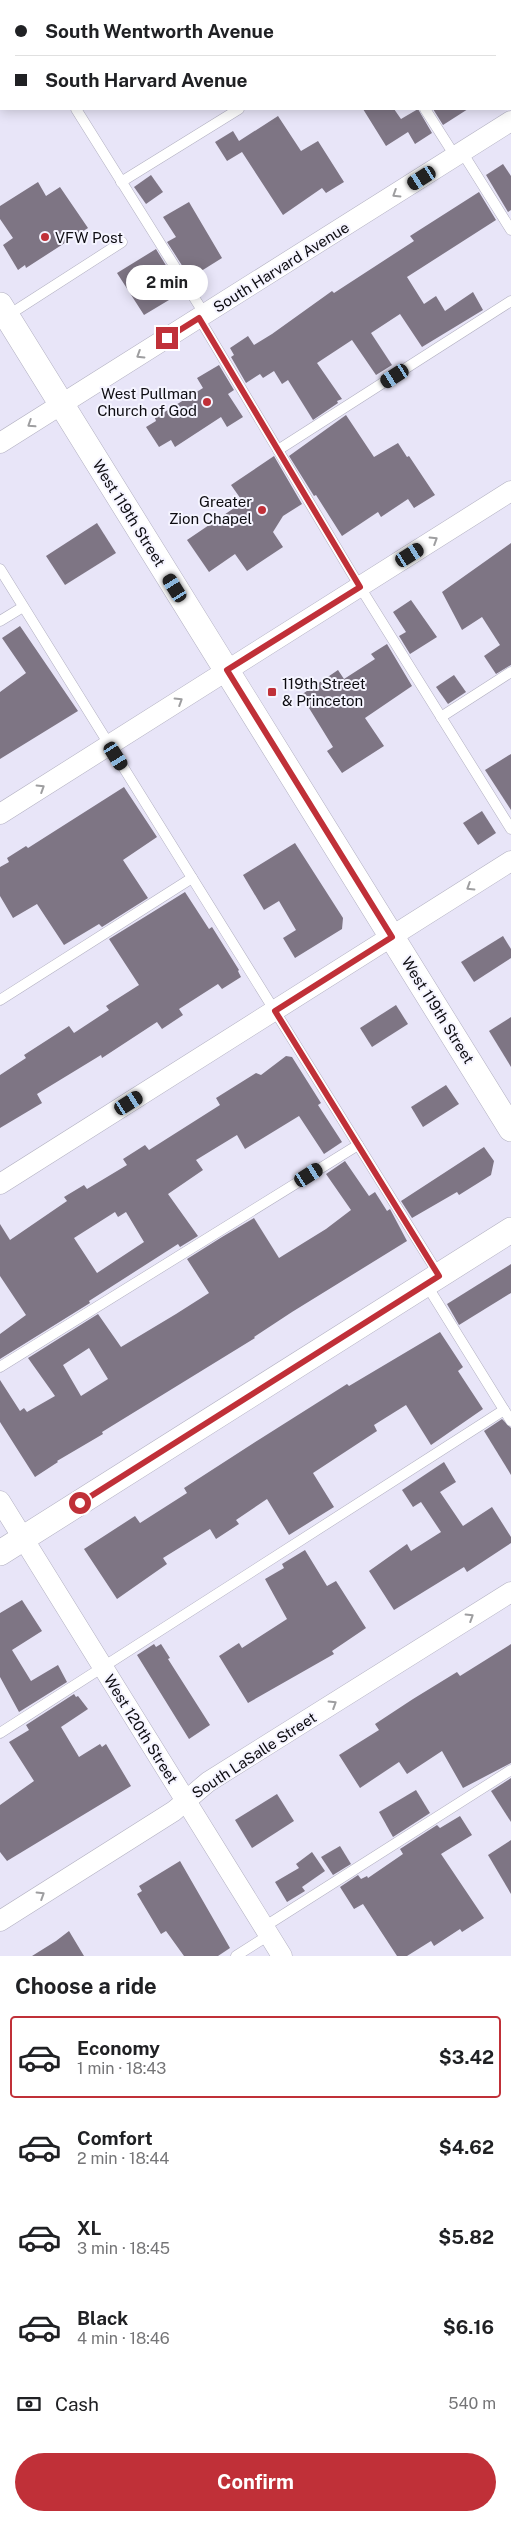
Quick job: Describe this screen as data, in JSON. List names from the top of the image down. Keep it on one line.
{"streets":{"street":["South Harvard Avenue","West 119th Street","West 120th Street","South LaSalle Street"]},"crossings":[["South Harvard Avenue","West 119th Street"],["West 120th Street","South LaSalle Street"]],"one_way":["South Harvard Avenue","South LaSalle Street"],"places":{"other":["VFW Post","West Pullman Church of God","Greater Zion Chapel"],"transit":["119th Street & Princeton"]},"page":{"banner":["South Wentworth Avenue","South Harvard Avenue"],"bubble":"2 min","heading":"Choose a ride","list":[{"name":"Economy","note":"1 min · 18:43","value":"$3.42"},{"name":"Comfort","note":"2 min · 18:44","value":"$4.62"},{"name":"XL","note":"3 min · 18:45","value":"$5.82"},{"name":"Black","note":"4 min · 18:46","value":"$6.16"}],"pay":["Cash","540 m"],"buttons":"Confirm"}}
